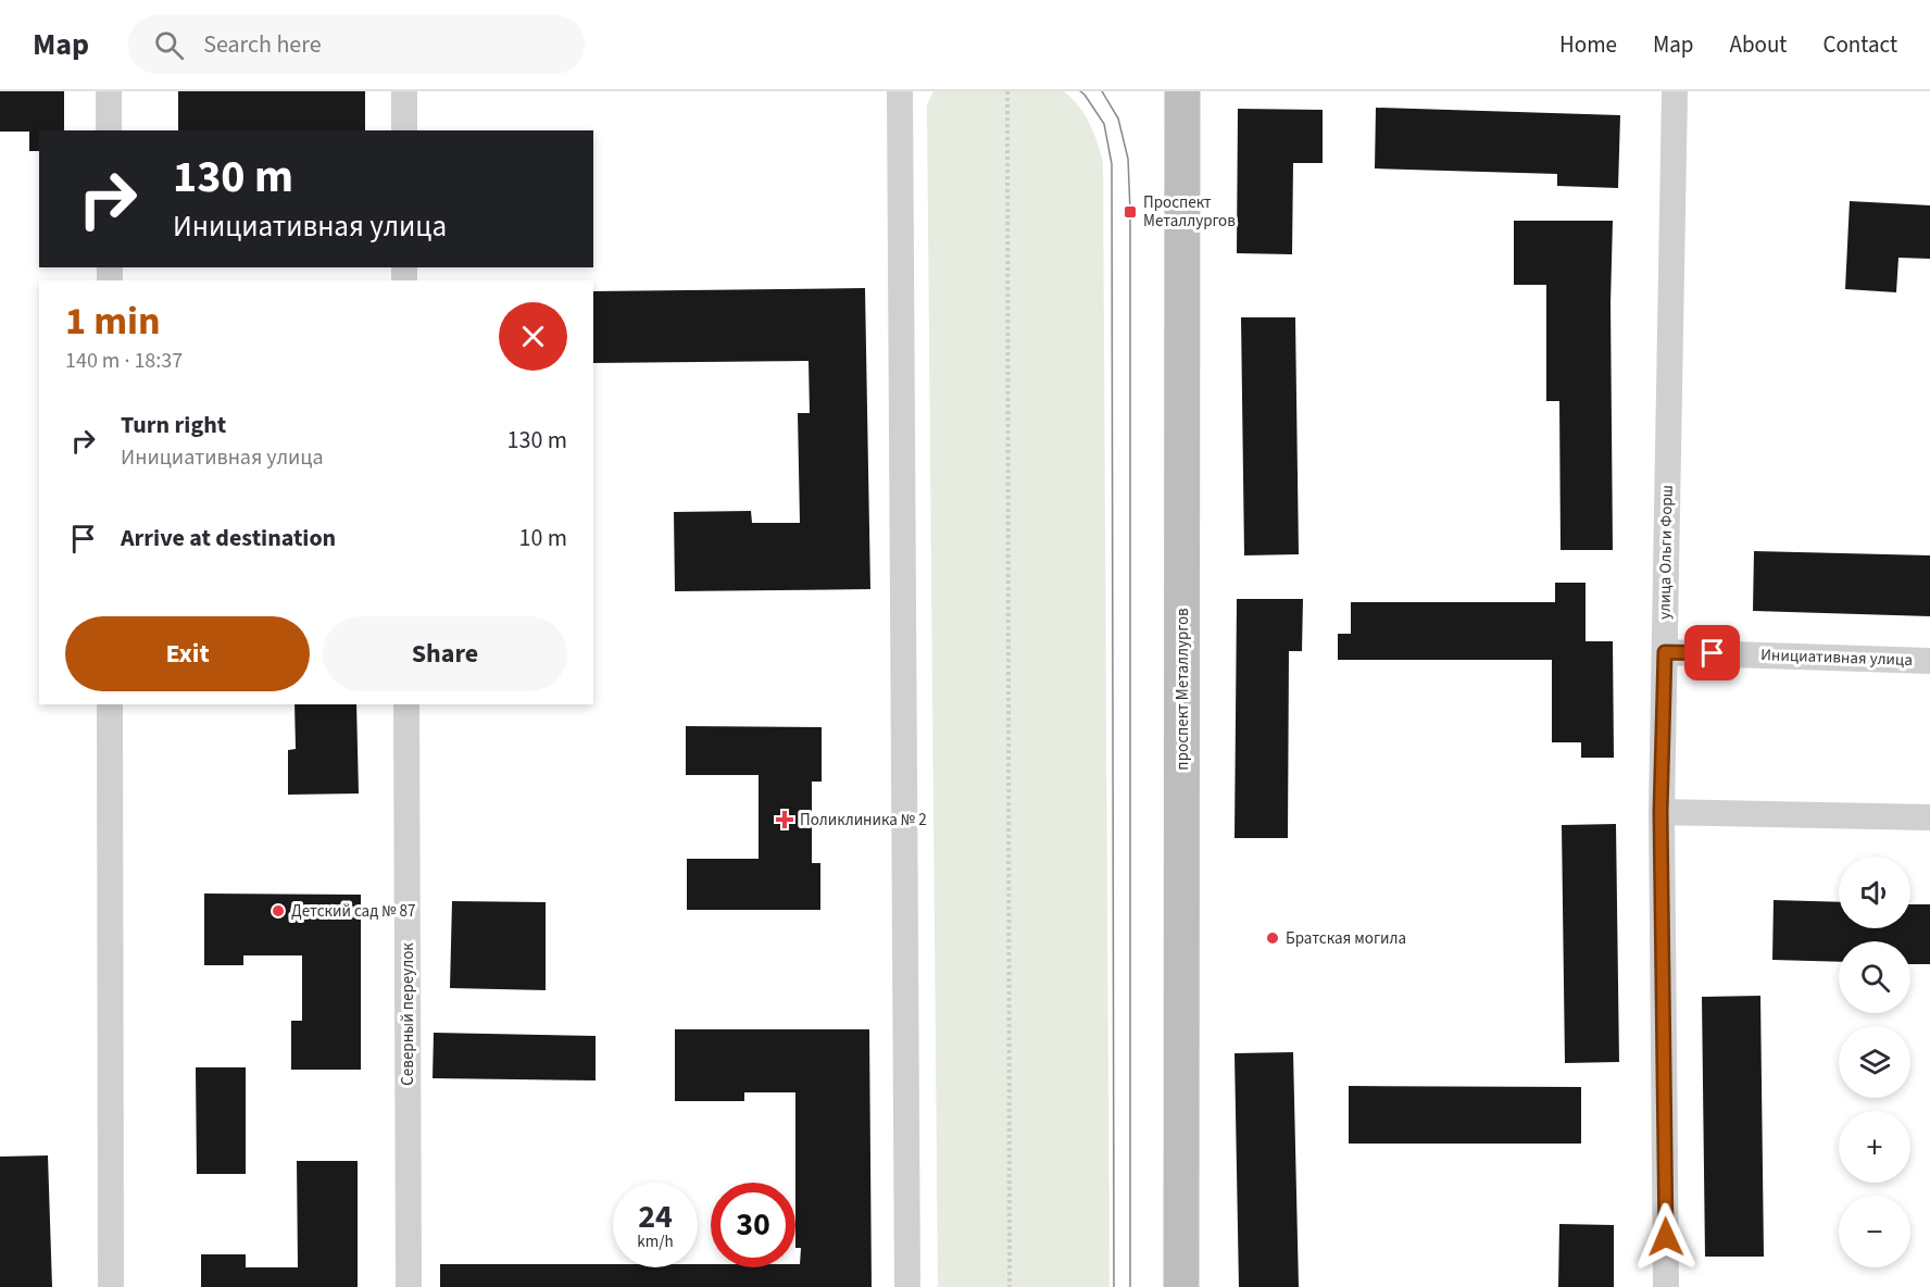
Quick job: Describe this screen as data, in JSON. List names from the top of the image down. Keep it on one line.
{"streets":{"main road":["проспект Металлургов"],"street":["улица Ольги Форш","Инициативная улица","Северный переулок"]},"crossings":[["улица Ольги Форш","Инициативная улица"]],"places":{"transit":["Проспект Металлургов"],"health":["Поликлиника № 2"],"other":["Детский сад № 87","Братская могила"]},"page":{"header":"Map","search":"Search here","nav":["Home","Map","About","Contact"],"turn":["130 m","Инициативная улица"],"heading":["1 min","140 m · 18:37"],"list":[{"name":"Turn right","note":"Инициативная улица","value":"130 m"},{"name":"Arrive at destination","value":"10 m"}],"buttons":["Exit","Share"],"map_buttons":["+","−"],"speed":"24 km/h","limit":"30"}}
